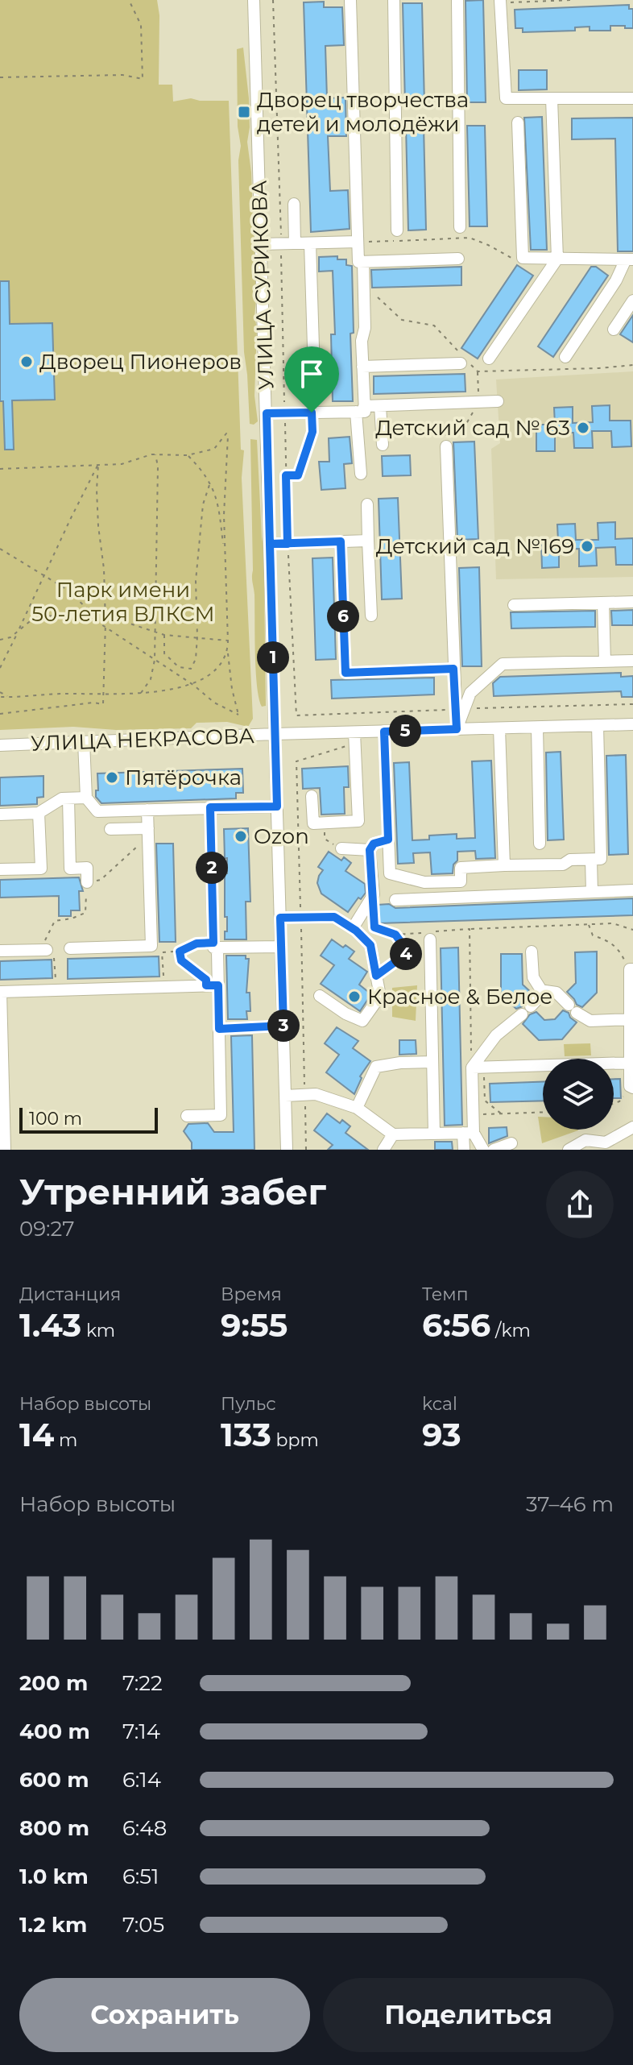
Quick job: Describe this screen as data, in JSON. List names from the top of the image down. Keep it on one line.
{"streets":{"street":["УЛИЦА СУРИКОВА","УЛИЦА НЕКРАСОВА"]},"crossings":[["УЛИЦА СУРИКОВА","УЛИЦА НЕКРАСОВА"]],"parks":["Парк имени 50-летия ВЛКСМ"],"places":{"transit":["Дворец творчества детей и молодёжи"],"other":["Дворец Пионеров","Детский сад № 63","Детский сад №169","Пятёрочка","Ozon","Красное & Белое"]},"scale_bar":"100 m","page":{"pins":["6","1","5","2","4","3"],"scale":"100 m","heading":["Утренний забег","09:27"],"stats":[["Дистанция","1.43 km"],["Время","9:55"],["Темп","6:56 /km"],["Набор высоты","14 m"],["Пульс","133 bpm"],["kcal","93"]],"chart":["Набор высоты","37–46 m"],"list":[{"name":"200 m","note":"7:22"},{"name":"400 m","note":"7:14"},{"name":"600 m","note":"6:14"},{"name":"800 m","note":"6:48"},{"name":"1.0 km","note":"6:51"},{"name":"1.2 km","note":"7:05"}],"buttons":["Сохранить","Поделиться"]}}
